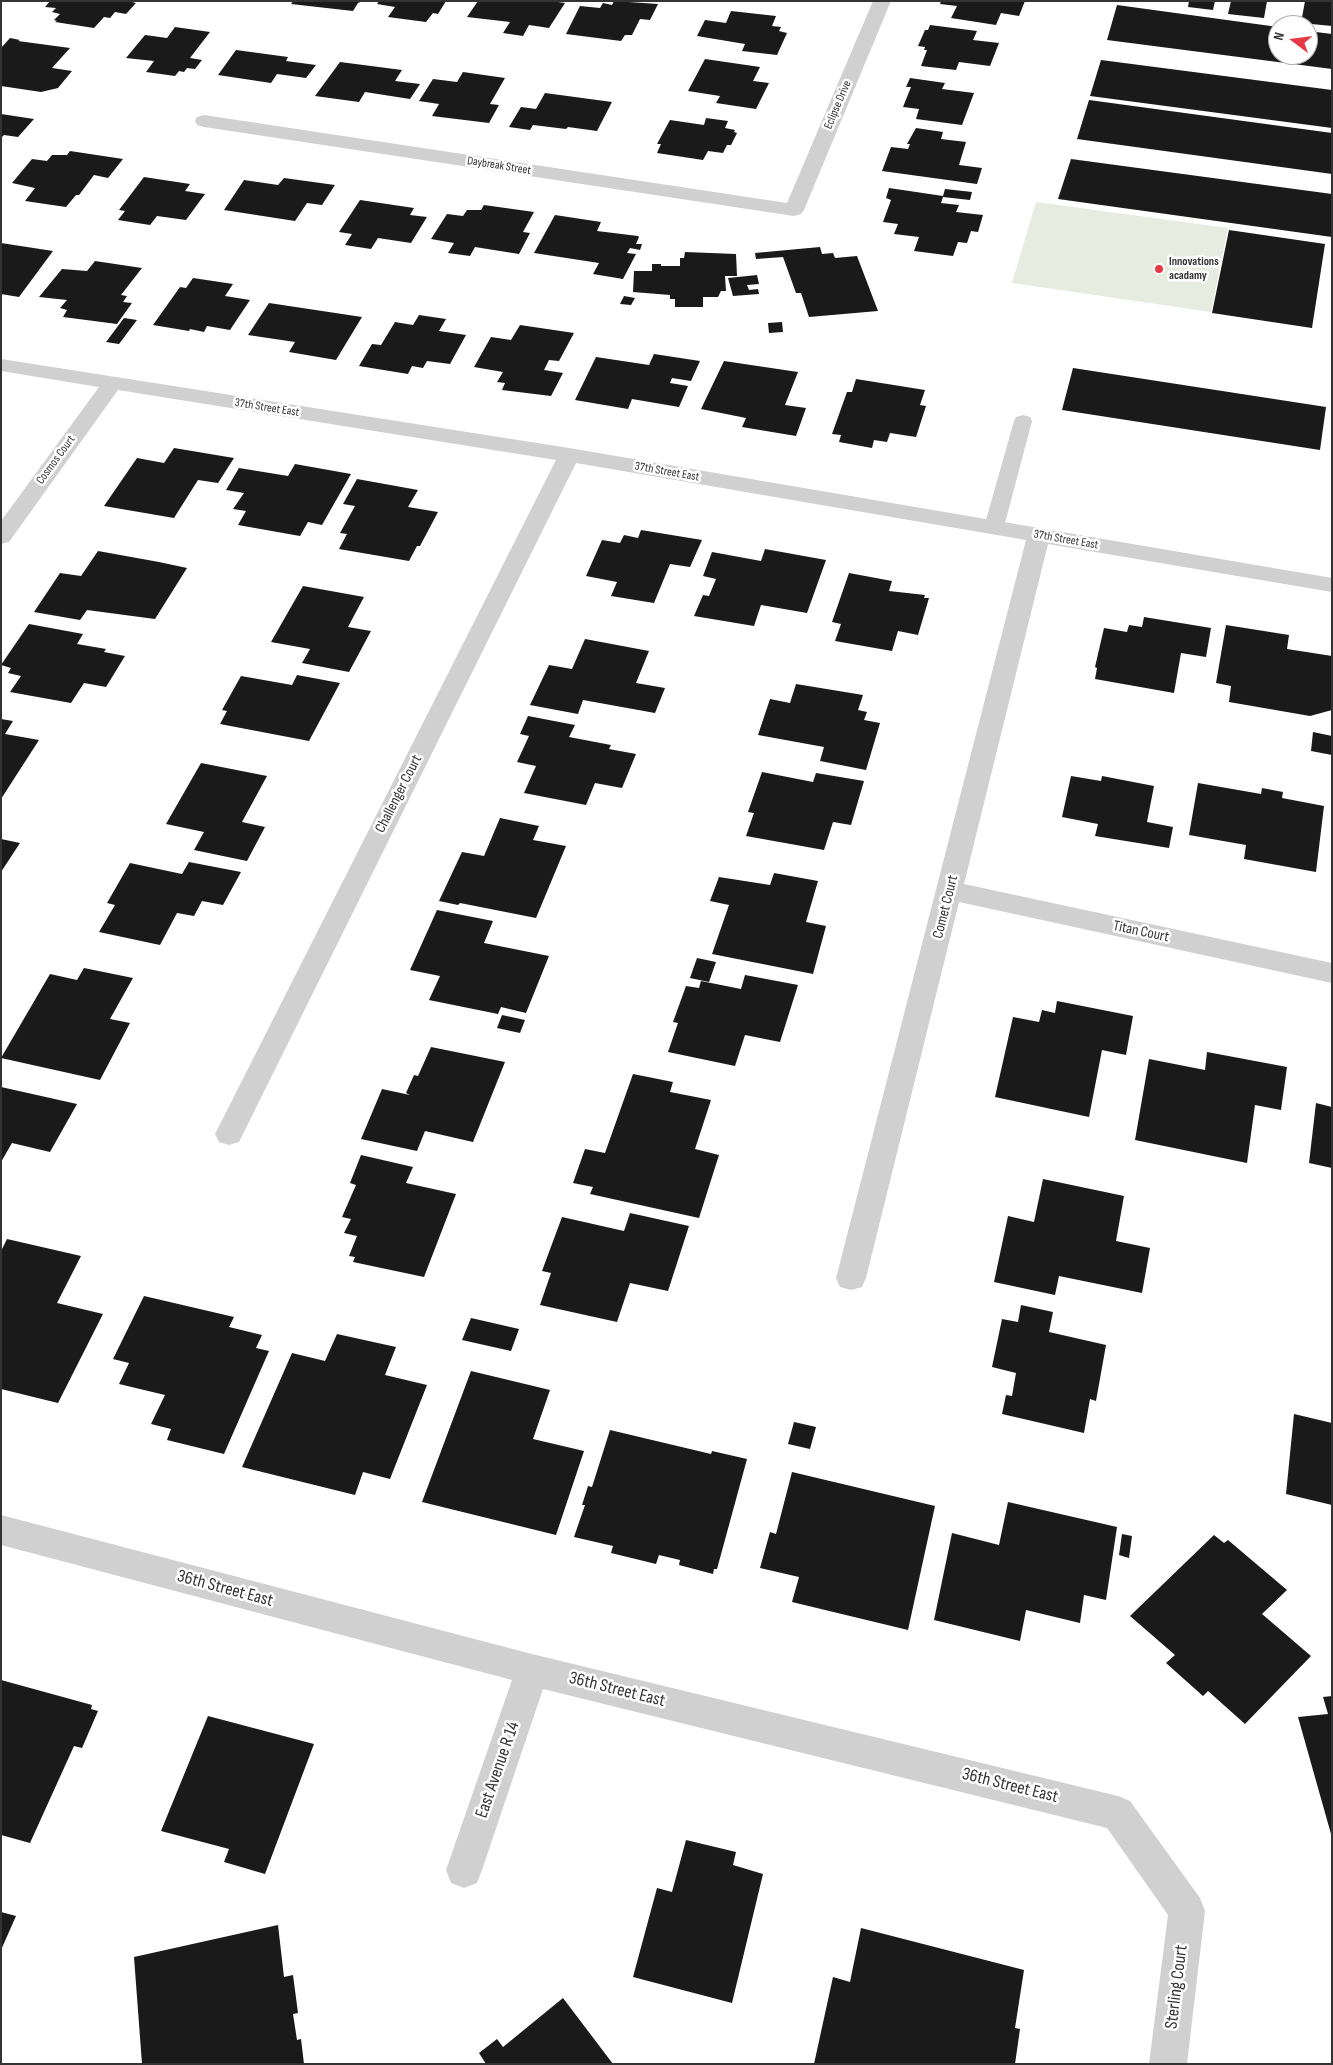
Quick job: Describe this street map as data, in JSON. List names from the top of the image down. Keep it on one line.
{"streets":{"street":["Eclipse Drive","Daybreak Street","37th Street East","Cosmos Court","Challenger Court","Comet Court","Titan Court","36th Street East","East Avenue R 14","Sterling Court"]},"crossings":[["Eclipse Drive","Daybreak Street"],["37th Street East","Cosmos Court"],["37th Street East","Challenger Court"],["37th Street East","Comet Court"],["Comet Court","Titan Court"],["36th Street East","East Avenue R 14"],["36th Street East","Sterling Court"]],"places":["Innovations acadamy"],"north":"left"}
